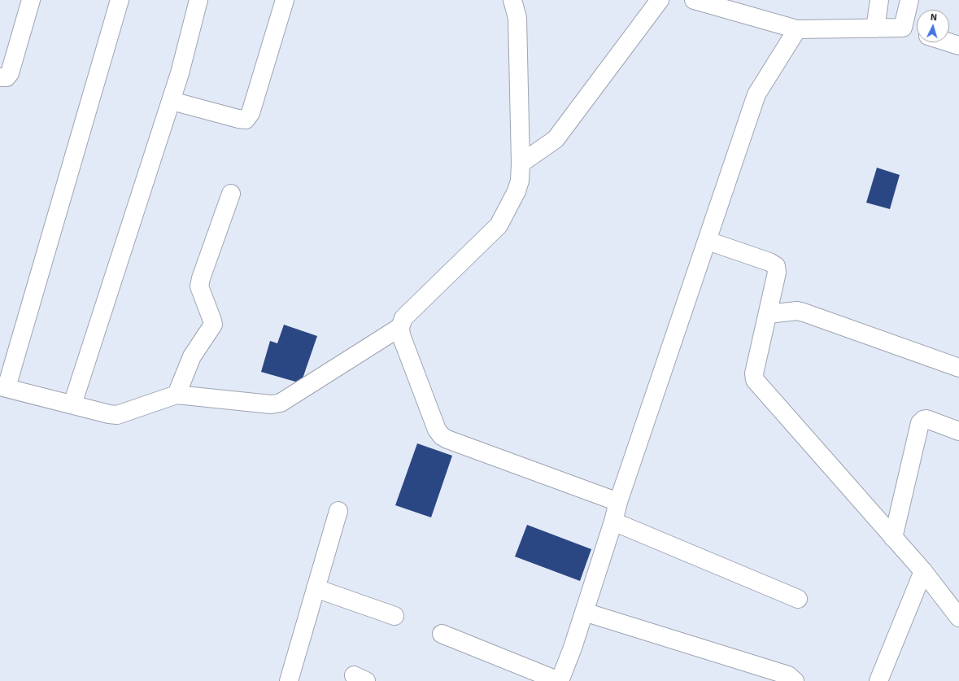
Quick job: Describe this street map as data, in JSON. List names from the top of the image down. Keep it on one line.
{"north":"top"}
